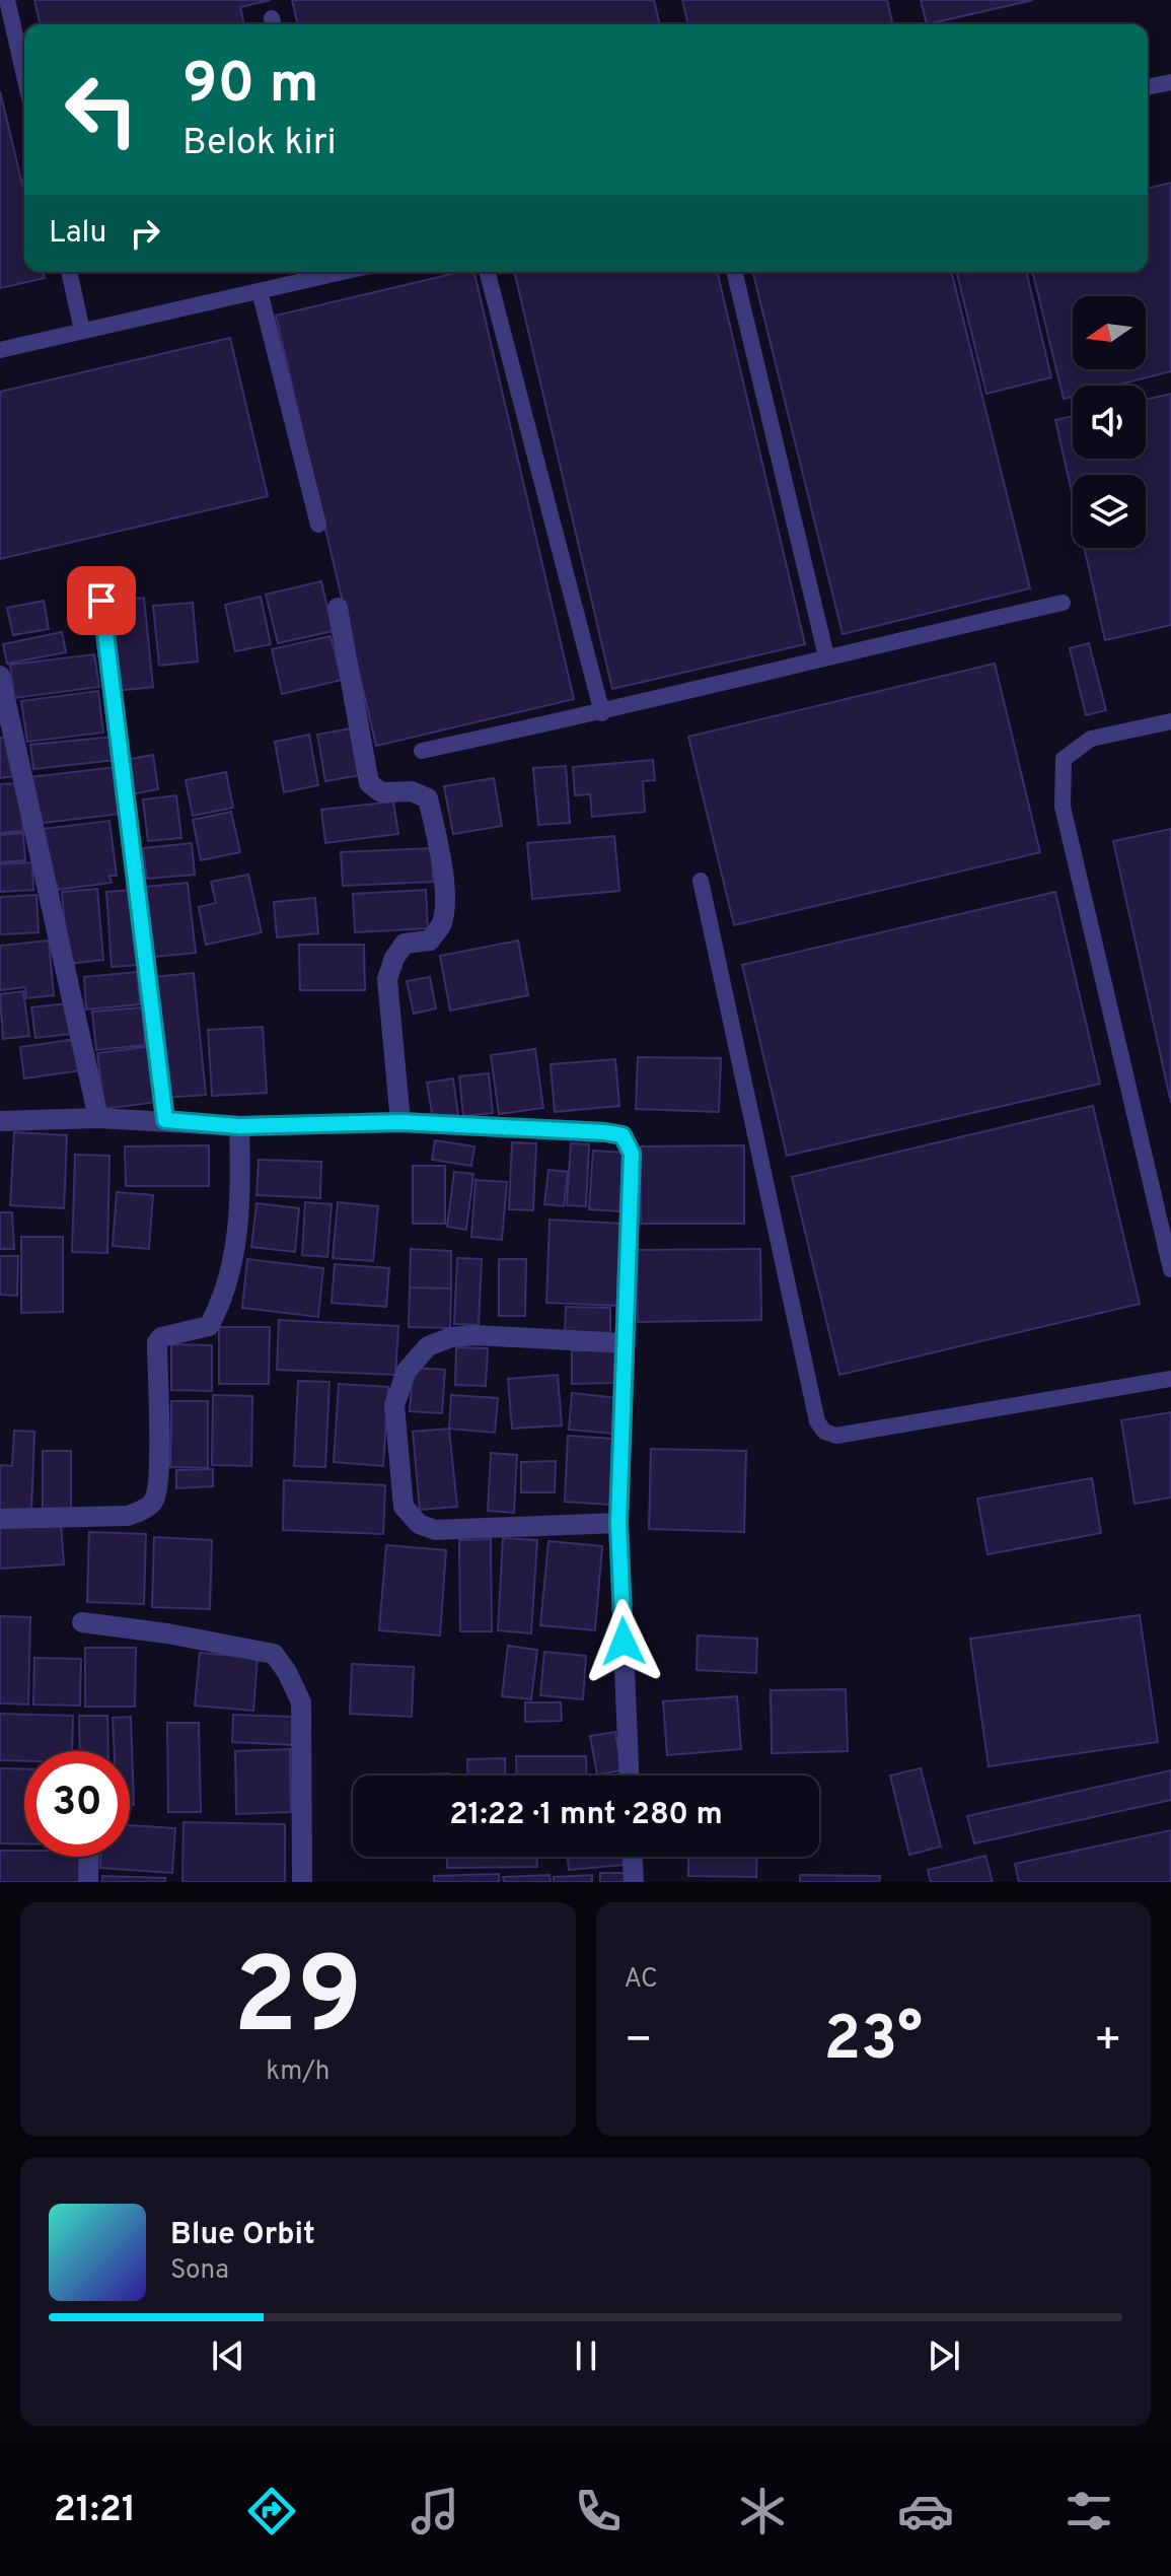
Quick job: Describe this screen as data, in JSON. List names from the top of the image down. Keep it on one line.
{"north":"left","page":{"turn":["90 m","Belok kiri"],"then":"Lalu","limit":"30","trip":"21:22 · 1 mnt · 280 m","tile":[["29","km/h"],"AC"],"heat":["−","23°","+"],"song":["Blue Orbit","Sona"],"tabs":"21:21"}}
